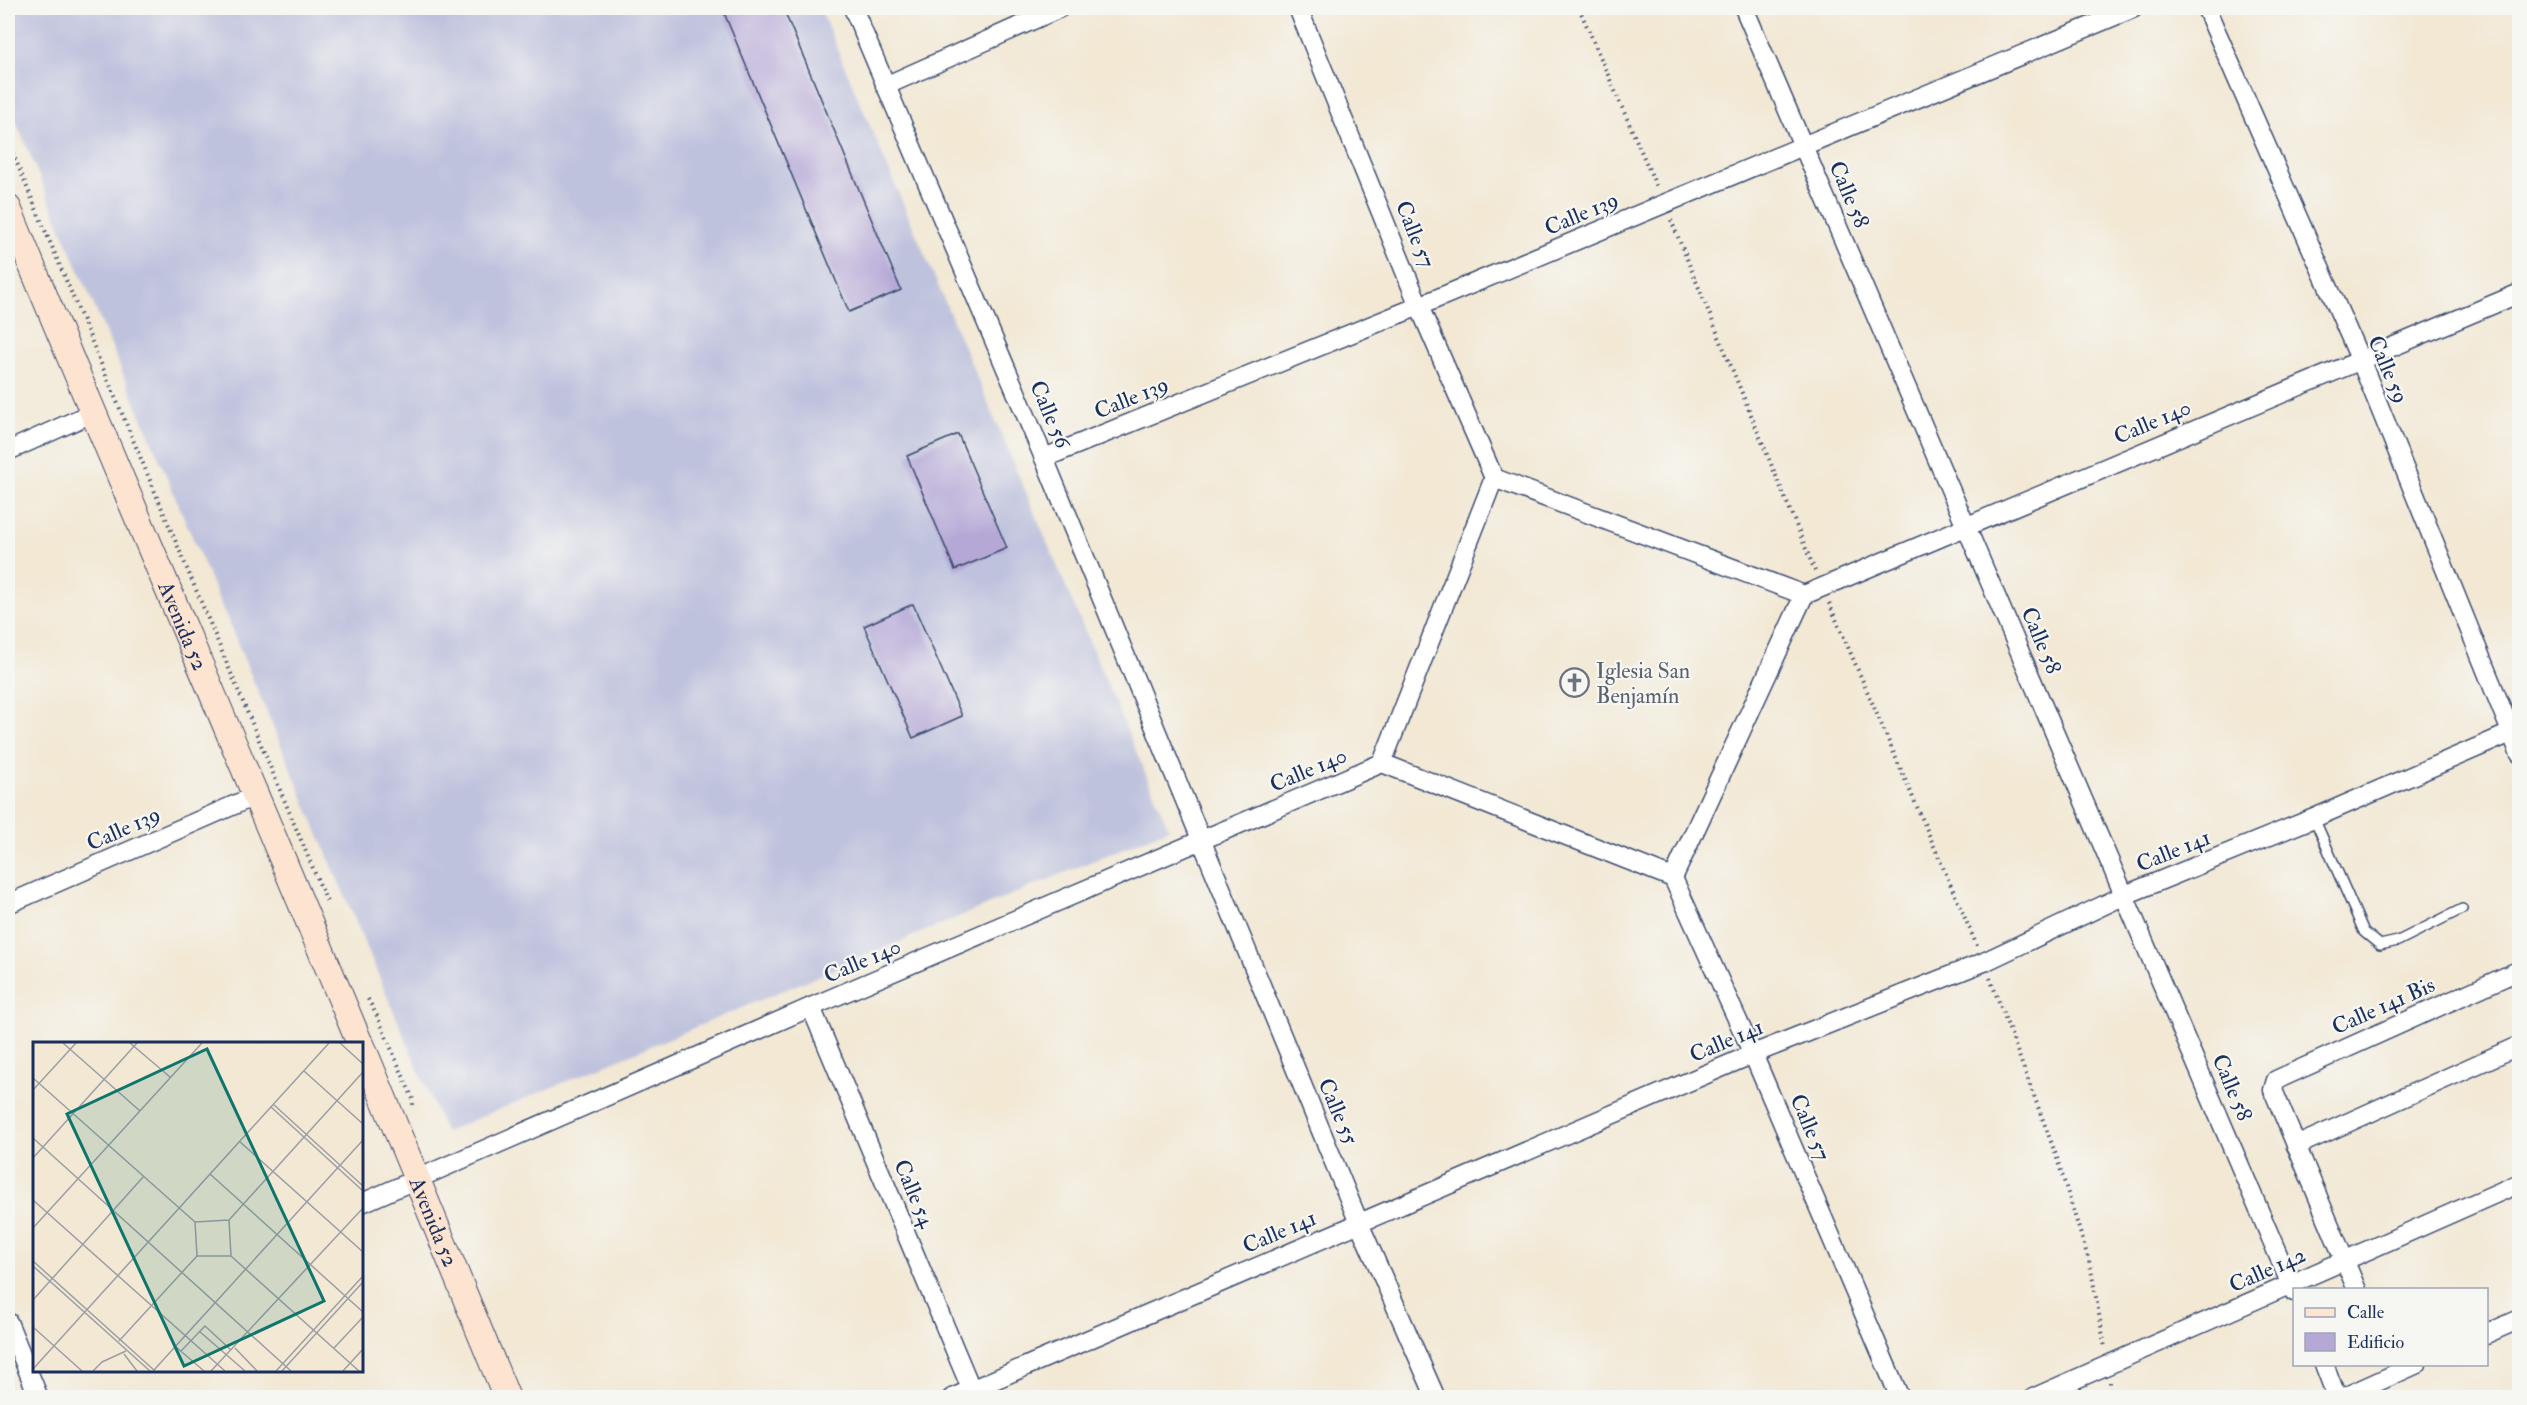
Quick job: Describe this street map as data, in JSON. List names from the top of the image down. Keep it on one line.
{"streets":{"main road":["Avenida 52"],"street":["Calle 58","Calle 139","Calle 57","Calle 59","Calle 56","Calle 140","Calle 141","Calle 141 Bis","Calle 55","Calle 54","Calle 142"]},"crossings":[["Calle 58","Calle 139"],["Calle 58","Calle 140"],["Calle 58","Calle 141"],["Calle 58","Calle 142"],["Calle 139","Calle 57"],["Calle 139","Calle 56"],["Calle 139","Avenida 52"],["Calle 57","Calle 141"],["Calle 59","Calle 140"],["Calle 59","Calle 141"],["Calle 56","Calle 140"],["Calle 56","Calle 55"],["Calle 140","Avenida 52"],["Calle 140","Calle 55"],["Calle 140","Calle 54"],["Calle 141","Calle 55"],["Calle 141","Calle 54"]],"places":{"church":["Iglesia San Benjamín"]},"legend":["Calle","Edificio"]}
